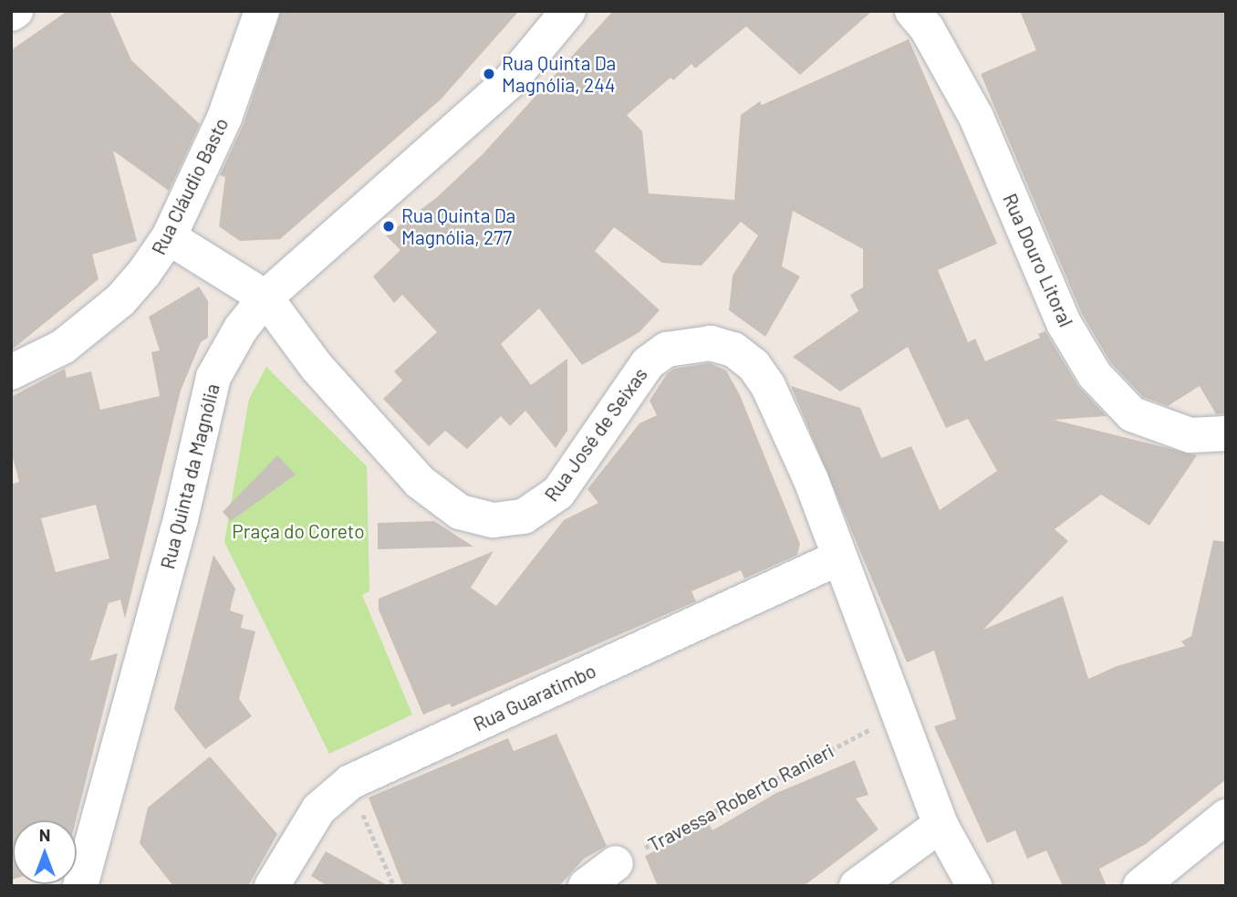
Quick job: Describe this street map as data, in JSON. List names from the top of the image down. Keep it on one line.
{"streets":{"street":["Rua Cláudio Basto","Rua Douro Litoral","Rua José de Seixas","Rua Quinta da Magnólia","Rua Guaratimbo"],"path":["Travessa Roberto Ranieri"]},"crossings":[["Rua Cláudio Basto","Rua José de Seixas"],["Rua José de Seixas","Rua Quinta da Magnólia"],["Rua José de Seixas","Rua Guaratimbo"],["Rua José de Seixas","Travessa Roberto Ranieri"]],"parks":["Praça do Coreto"],"places":["Rua Quinta Da Magnólia, 244","Rua Quinta Da Magnólia, 277"],"north":"top"}
